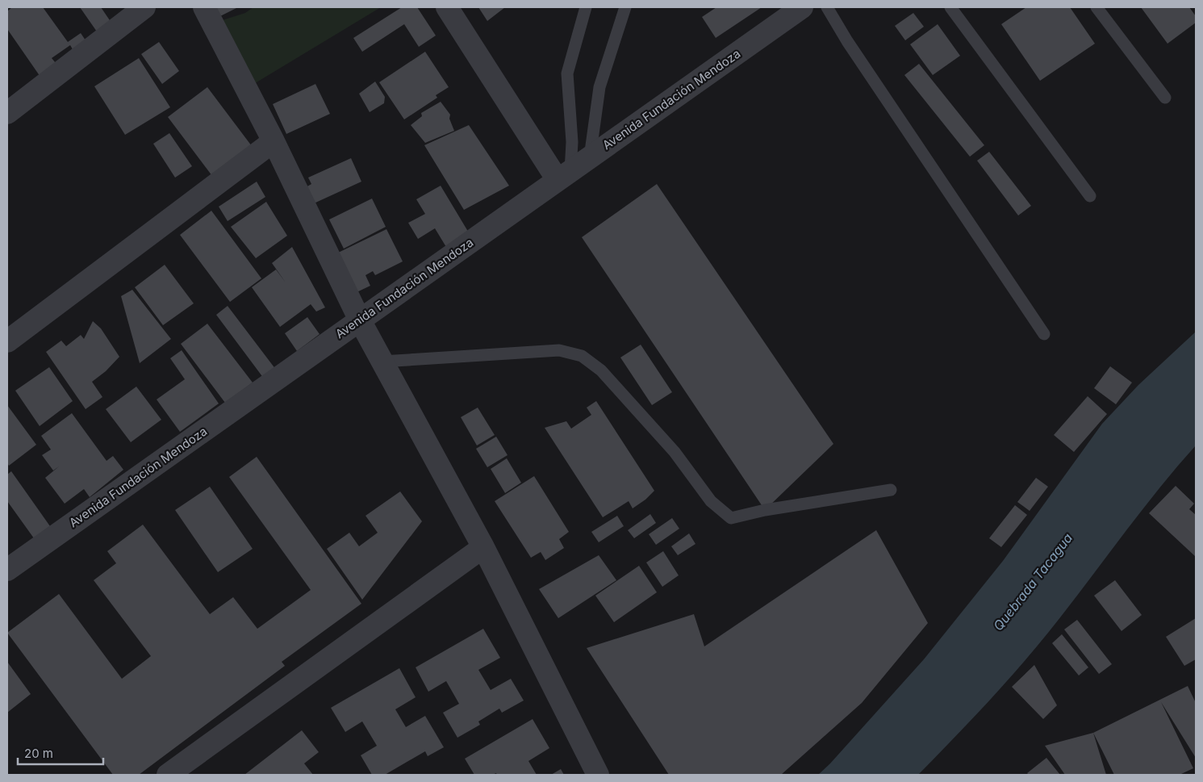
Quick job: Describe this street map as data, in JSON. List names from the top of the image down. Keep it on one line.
{"streets":{"street":["Avenida Fundación Mendoza"]},"water":["Quebrada Tacagua"],"scale_bar":"20 m"}
